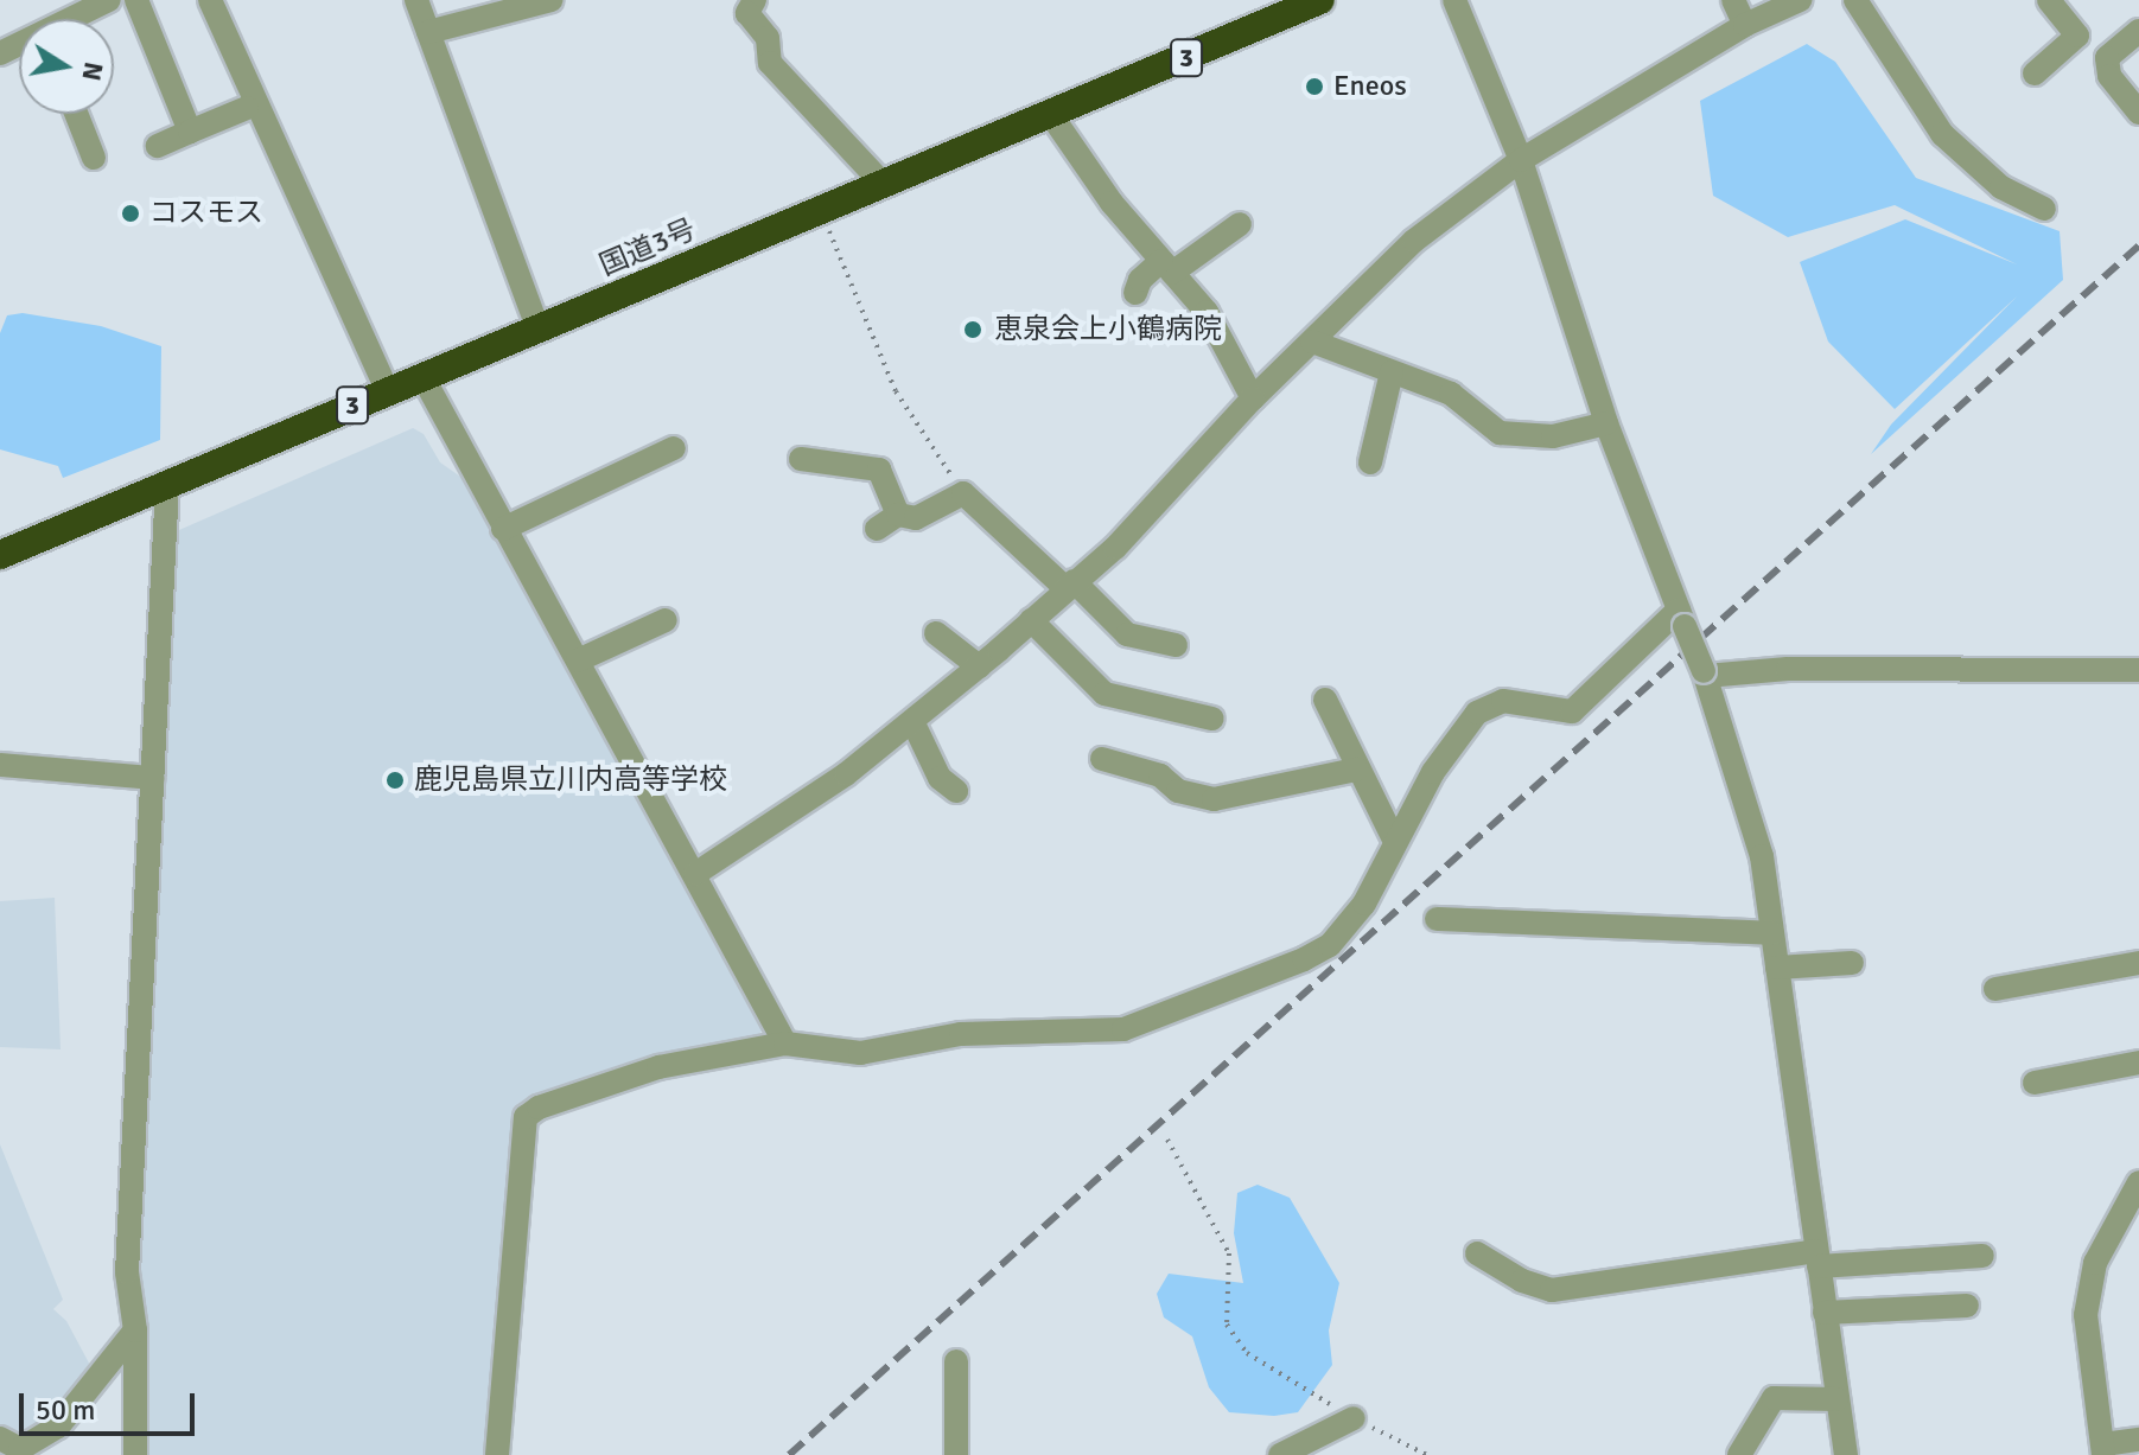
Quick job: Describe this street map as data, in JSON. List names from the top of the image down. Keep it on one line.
{"streets":{"highway":["3","国道3号"]},"places":["Eneos","コスモス","恵泉会上小鶴病院","鹿児島県立川内高等学校"],"scale_bar":"50 m","north":"right"}
